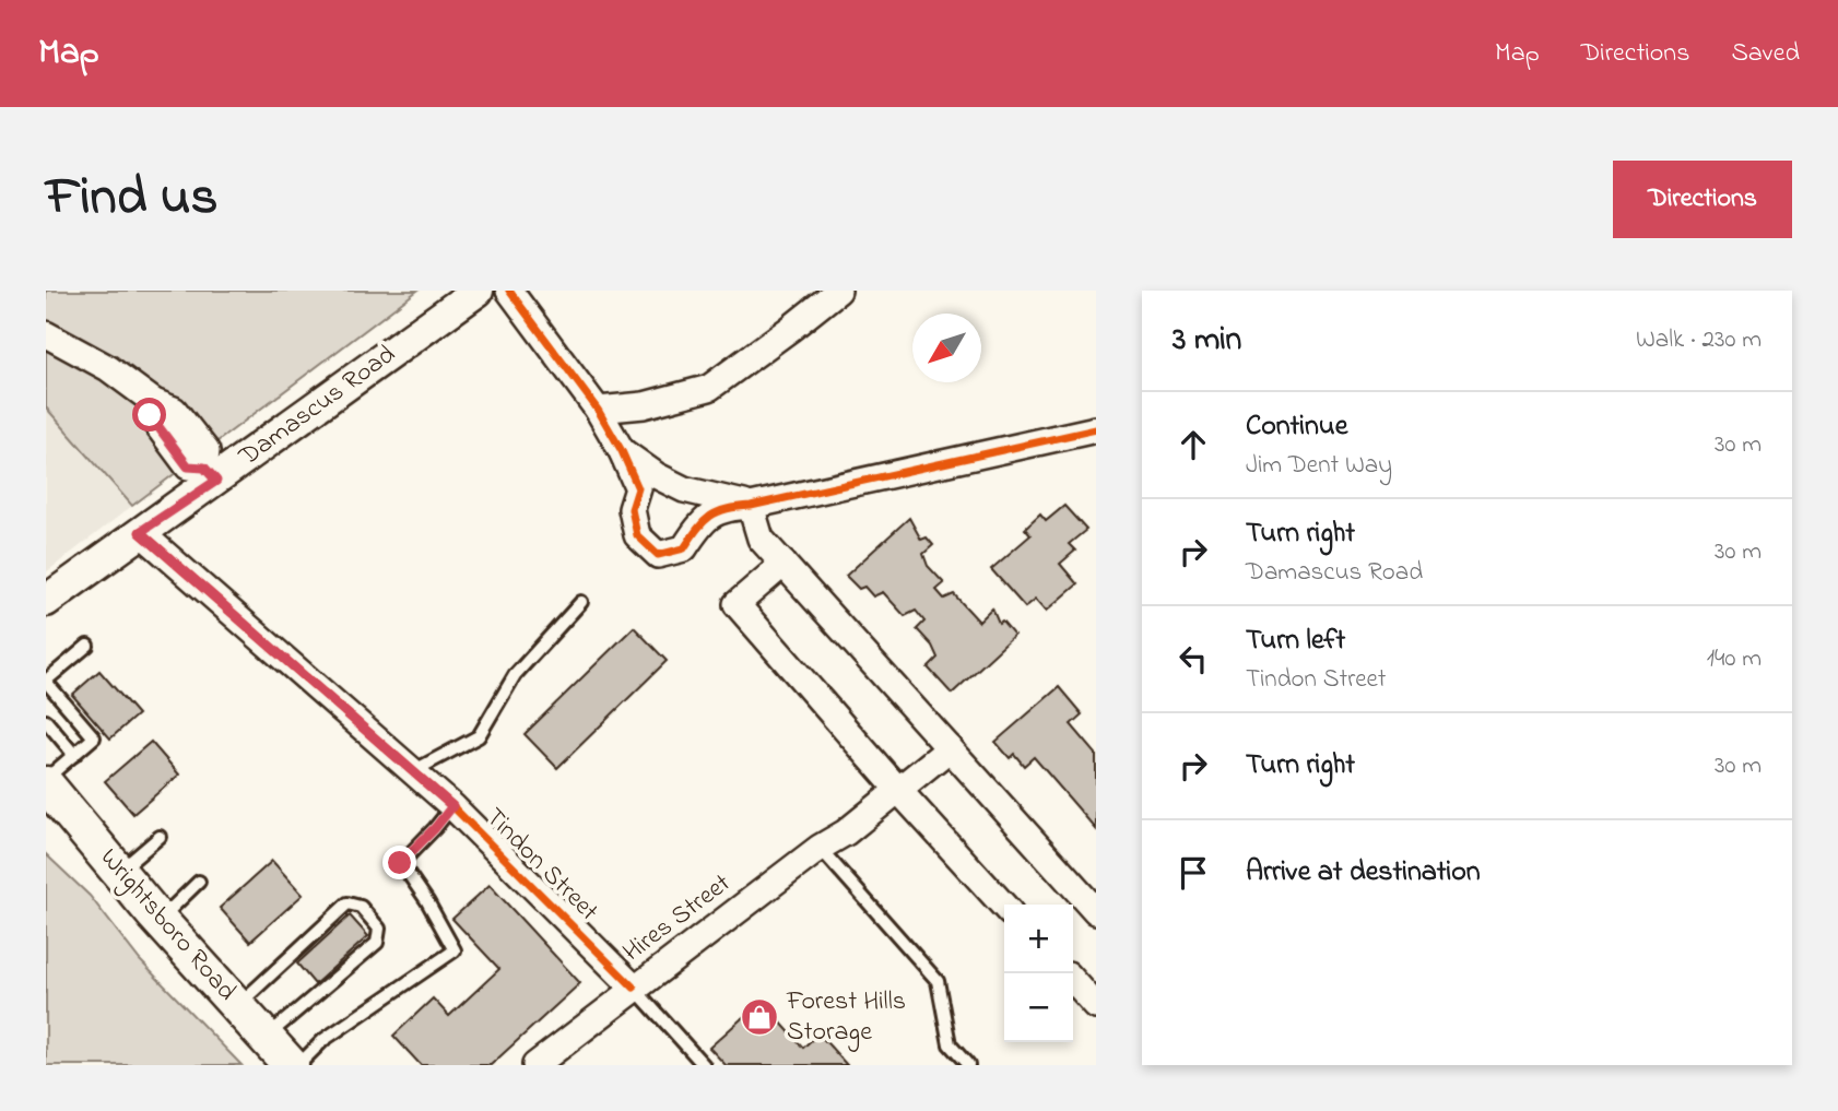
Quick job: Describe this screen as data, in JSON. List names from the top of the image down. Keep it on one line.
{"streets":{"main road":["Wrightsboro Road"],"street":["Damascus Road","Tindon Street","Hires Street"]},"crossings":[["Damascus Road","Tindon Street"],["Tindon Street","Hires Street"]],"places":{"shop":["Forest Hills Storage"]},"north":"bottom left","page":{"header":"Map","nav":["Map","Directions","Saved"],"title":"Find us","buttons":"Directions","heading":["3 min","Walk · 230 m"],"list":[["Continue","Jim Dent Way","30 m"],["Turn right","Damascus Road","30 m"],["Turn left","Tindon Street","140 m"],["Turn right","30 m"],"Arrive at destination"],"map_buttons":["+","−"]}}
